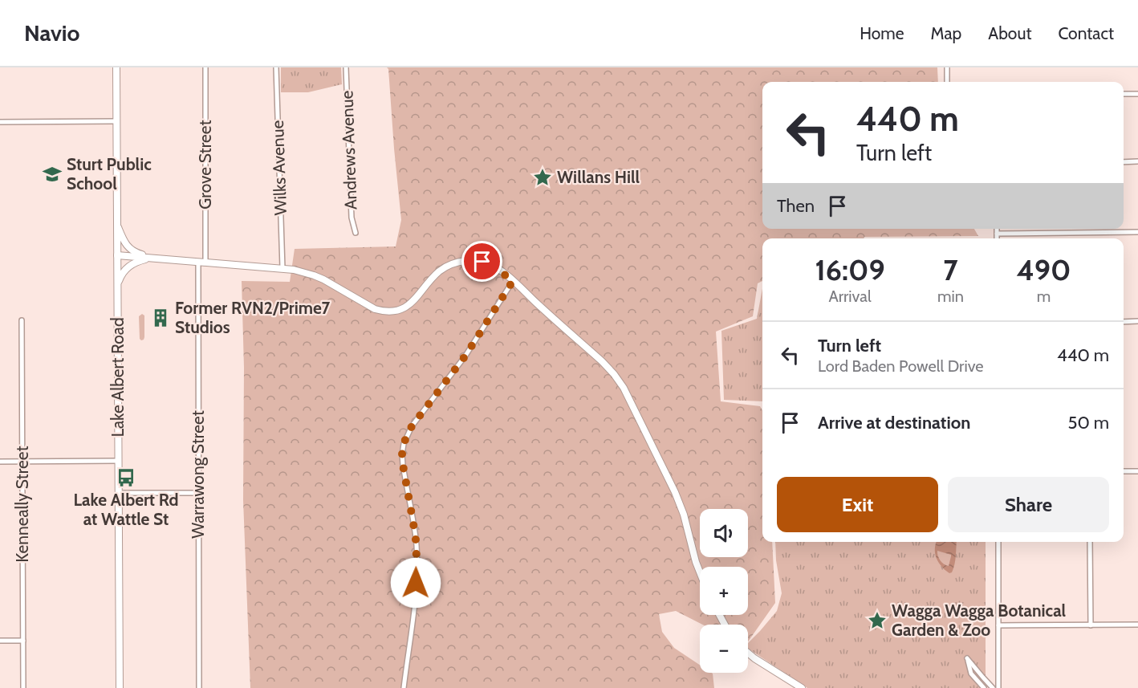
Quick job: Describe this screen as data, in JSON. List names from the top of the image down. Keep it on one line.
{"streets":{"street":["Andrews Avenue","Grove Street","Wilks Avenue","Lake Albert Road","Warrawong Street","Kenneally Street"]},"places":{"school or university":["Sturt Public School"],"place":["Willans Hill","Wagga Wagga Botanical Garden & Zoo"],"building":["Former RVN2/Prime7 Studios"],"bus stop":["Lake Albert Rd at Wattle St"]},"page":{"header":"Navio","nav":["Home","Map","About","Contact"],"turn":["440 m","Turn left"],"then":"Then","eta":["16:09","Arrival","7","min","490","m"],"list":[{"name":"Turn left","note":"Lord Baden Powell Drive","value":"440 m"},{"name":"Arrive at destination","value":"50 m"}],"buttons":["Exit","Share"],"map_buttons":["+","−"]}}
